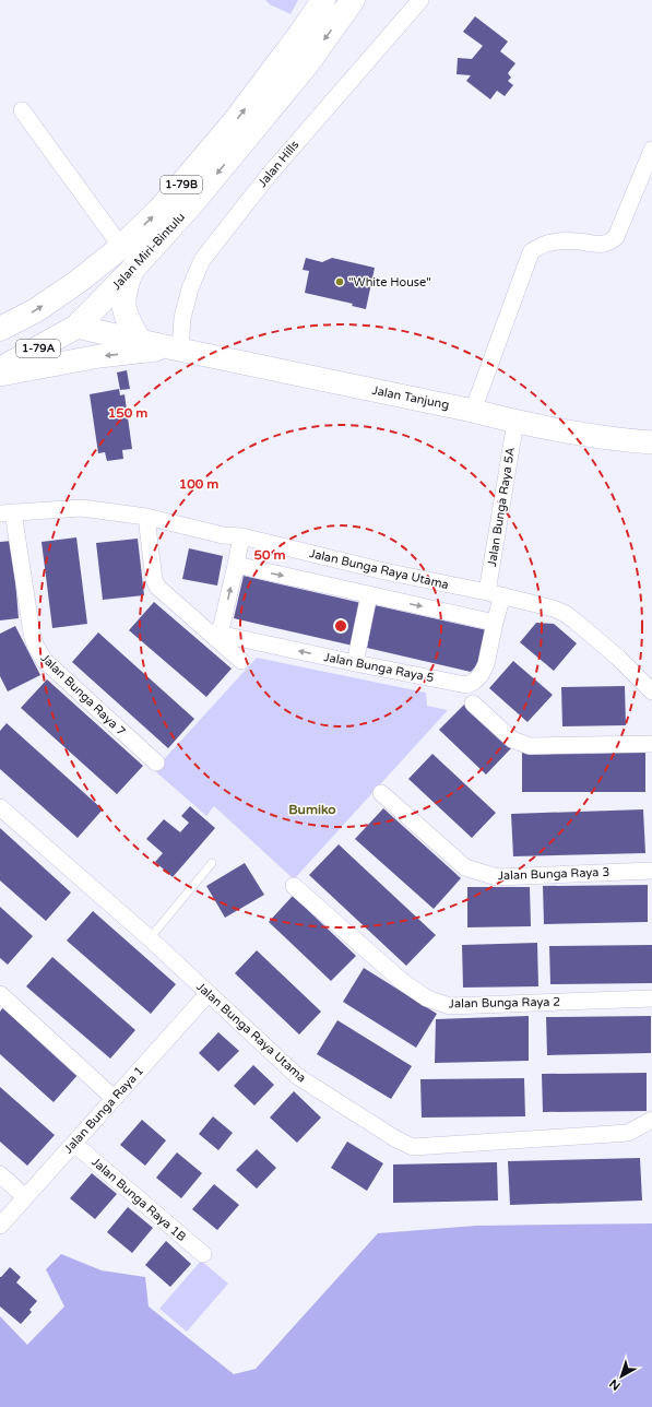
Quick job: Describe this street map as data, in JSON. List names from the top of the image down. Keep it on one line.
{"streets":{"highway":["1-79B","Jalan Miri-Bintulu","1-79A"],"street":["Jalan Hills","Jalan Tanjung","Jalan Bunga Raya 5A","Jalan Bunga Raya Utama","Jalan Bunga Raya 5","Jalan Bunga Raya 7","Jalan Bunga Raya 3","Jalan Bunga Raya 2","Jalan Bunga Raya 1","Jalan Bunga Raya 1B"]},"crossings":[["Jalan Hills","Jalan Tanjung"],["Jalan Miri-Bintulu","Jalan Tanjung"],["Jalan Tanjung","Jalan Bunga Raya 5A"],["Jalan Bunga Raya 5A","Jalan Bunga Raya Utama"],["Jalan Bunga Raya 5A","Jalan Bunga Raya 5"],["Jalan Bunga Raya Utama","Jalan Bunga Raya 5"],["Jalan Bunga Raya Utama","Jalan Bunga Raya 7"],["Jalan Bunga Raya Utama","Jalan Bunga Raya 1"],["Jalan Bunga Raya 1","Jalan Bunga Raya 1B"]],"districts":["Bumiko"],"places":["\"White House\""],"north":"bottom left","rings":["150 m","100 m","50 m"]}
